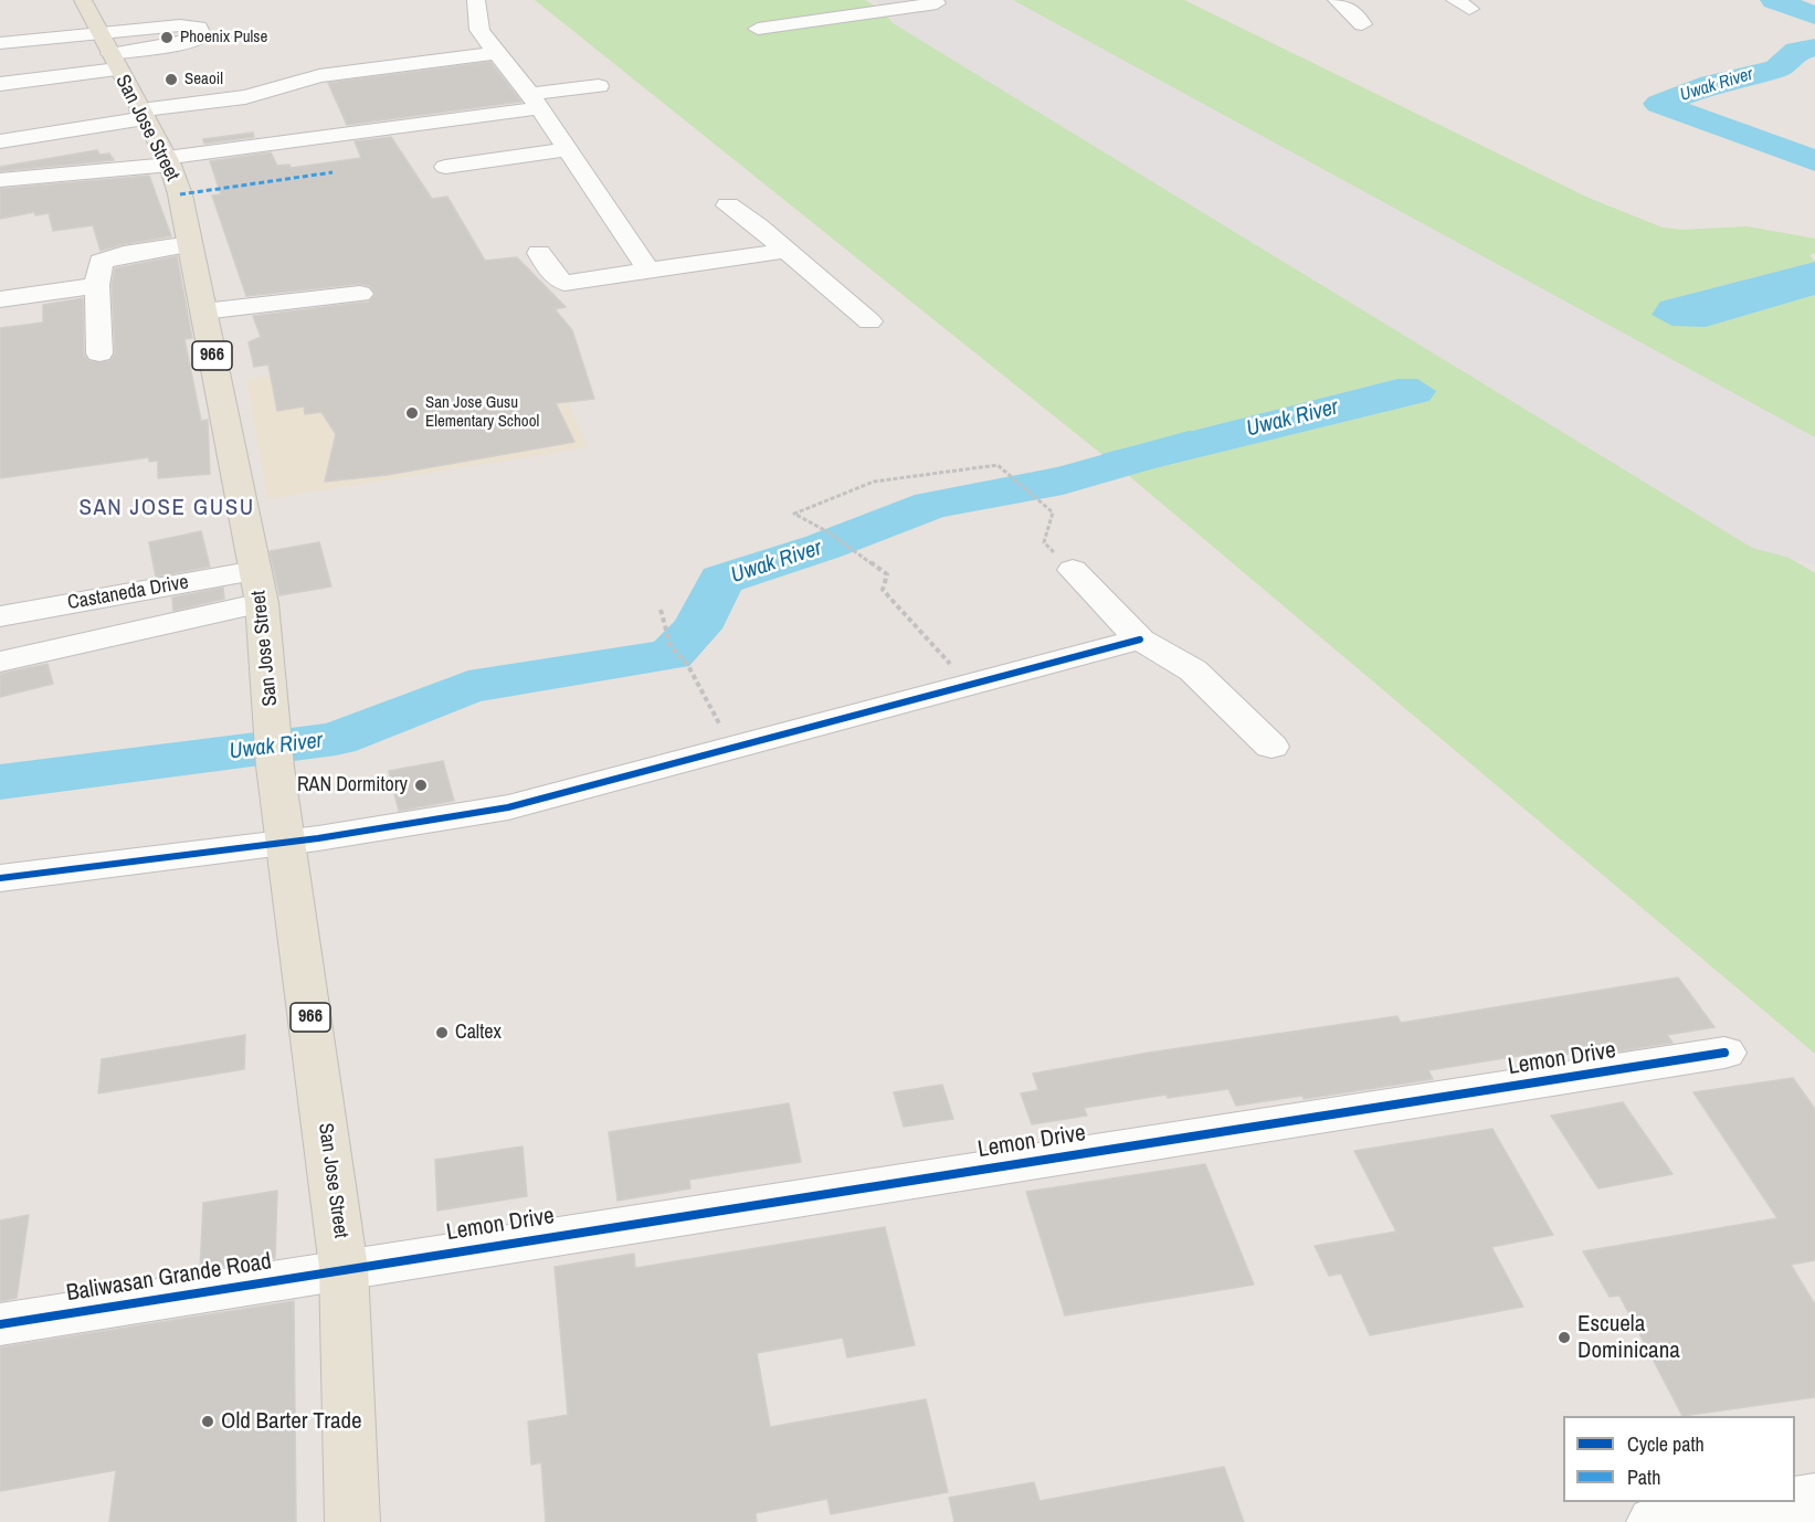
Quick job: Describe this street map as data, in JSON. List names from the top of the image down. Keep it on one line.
{"streets":{"main road":["San Jose Street","966"],"street":["Castaneda Drive","Lemon Drive","Baliwasan Grande Road"]},"crossings":[["San Jose Street","Castaneda Drive"],["San Jose Street","Lemon Drive"],["San Jose Street","Baliwasan Grande Road"],["Lemon Drive","Baliwasan Grande Road"]],"districts":["SAN JOSE GUSU"],"water":["Uwak River"],"places":["Phoenix Pulse","Seaoil","San Jose Gusu Elementary School","RAN Dormitory","Caltex","Escuela Dominicana","Old Barter Trade"],"legend":["Cycle path","Path"]}
